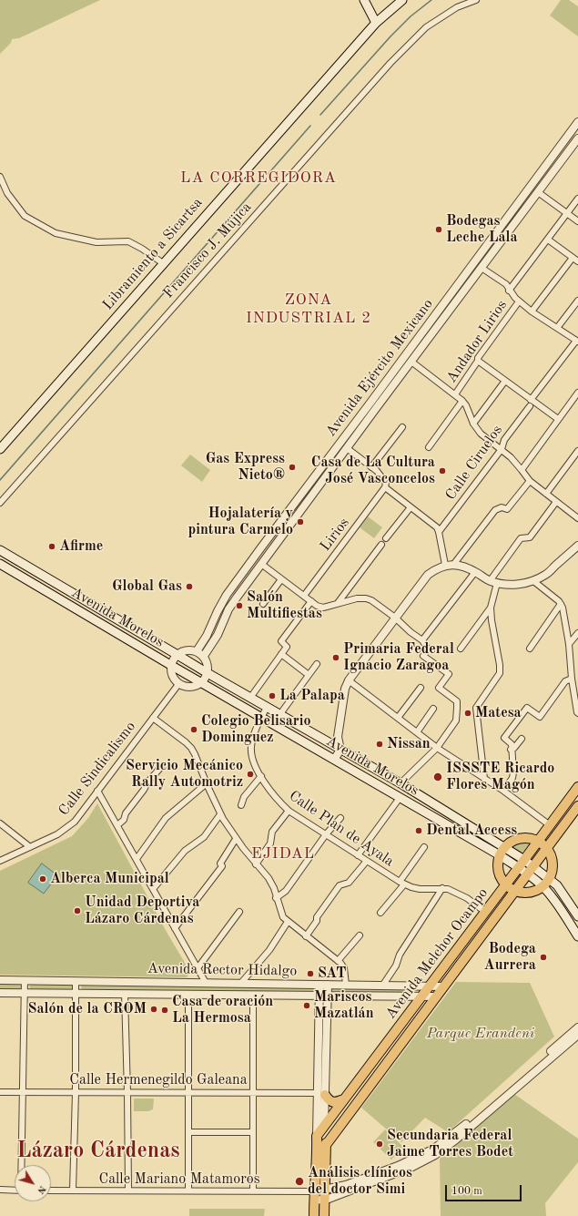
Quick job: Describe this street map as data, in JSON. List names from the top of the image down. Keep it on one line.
{"streets":{"main road":["Libramiento a Sicartsa","Avenida Morelos","Avenida Melchor Ocampo"],"street":["Francisco J. Mújica","Andador Lirios","Avenida Ejército Mexicano","Calle Ciruelos","Lirios","Calle Sindicalismo","Calle Plan de Ayala","Avenida Rector Hidalgo","Calle Hermenegildo Galeana","Calle Mariano Matamoros"]},"crossings":[["Avenida Morelos","Calle Plan de Ayala"],["Avenida Morelos","Avenida Melchor Ocampo"],["Calle Plan de Ayala","Avenida Melchor Ocampo"],["Avenida Melchor Ocampo","Avenida Rector Hidalgo"]],"districts":["LA CORREGIDORA","ZONA INDUSTRIAL 2","EJIDAL","Lázaro Cárdenas"],"parks":["Parque Erandeni"],"places":["Bodegas Leche Lala","Gas Express Nieto®","Casa de La Cultura José Vasconcelos","Hojalatería y pintura Carmelo","Afirme","Global Gas","Salón Multifiestas","Primaria Federal Ignacio Zaragoa","La Palapa","Matesa","Colegio Belisario Dominguez","Nissan","Servicio Mecánico Rally Automotriz","ISSSTE Ricardo Flores Magón","Dental Access","Alberca Municipal","Unidad Deportiva Lázaro Cárdenas","Bodega Aurrera","SAT","Mariscos Mazatlán","Salón de la CROM","Casa de oración La Hermosa","Secundaria Federal Jaime Torres Bodet","Análisis clínicos del doctor Simi"],"scale_bar":"100 m","north":"bottom right"}
